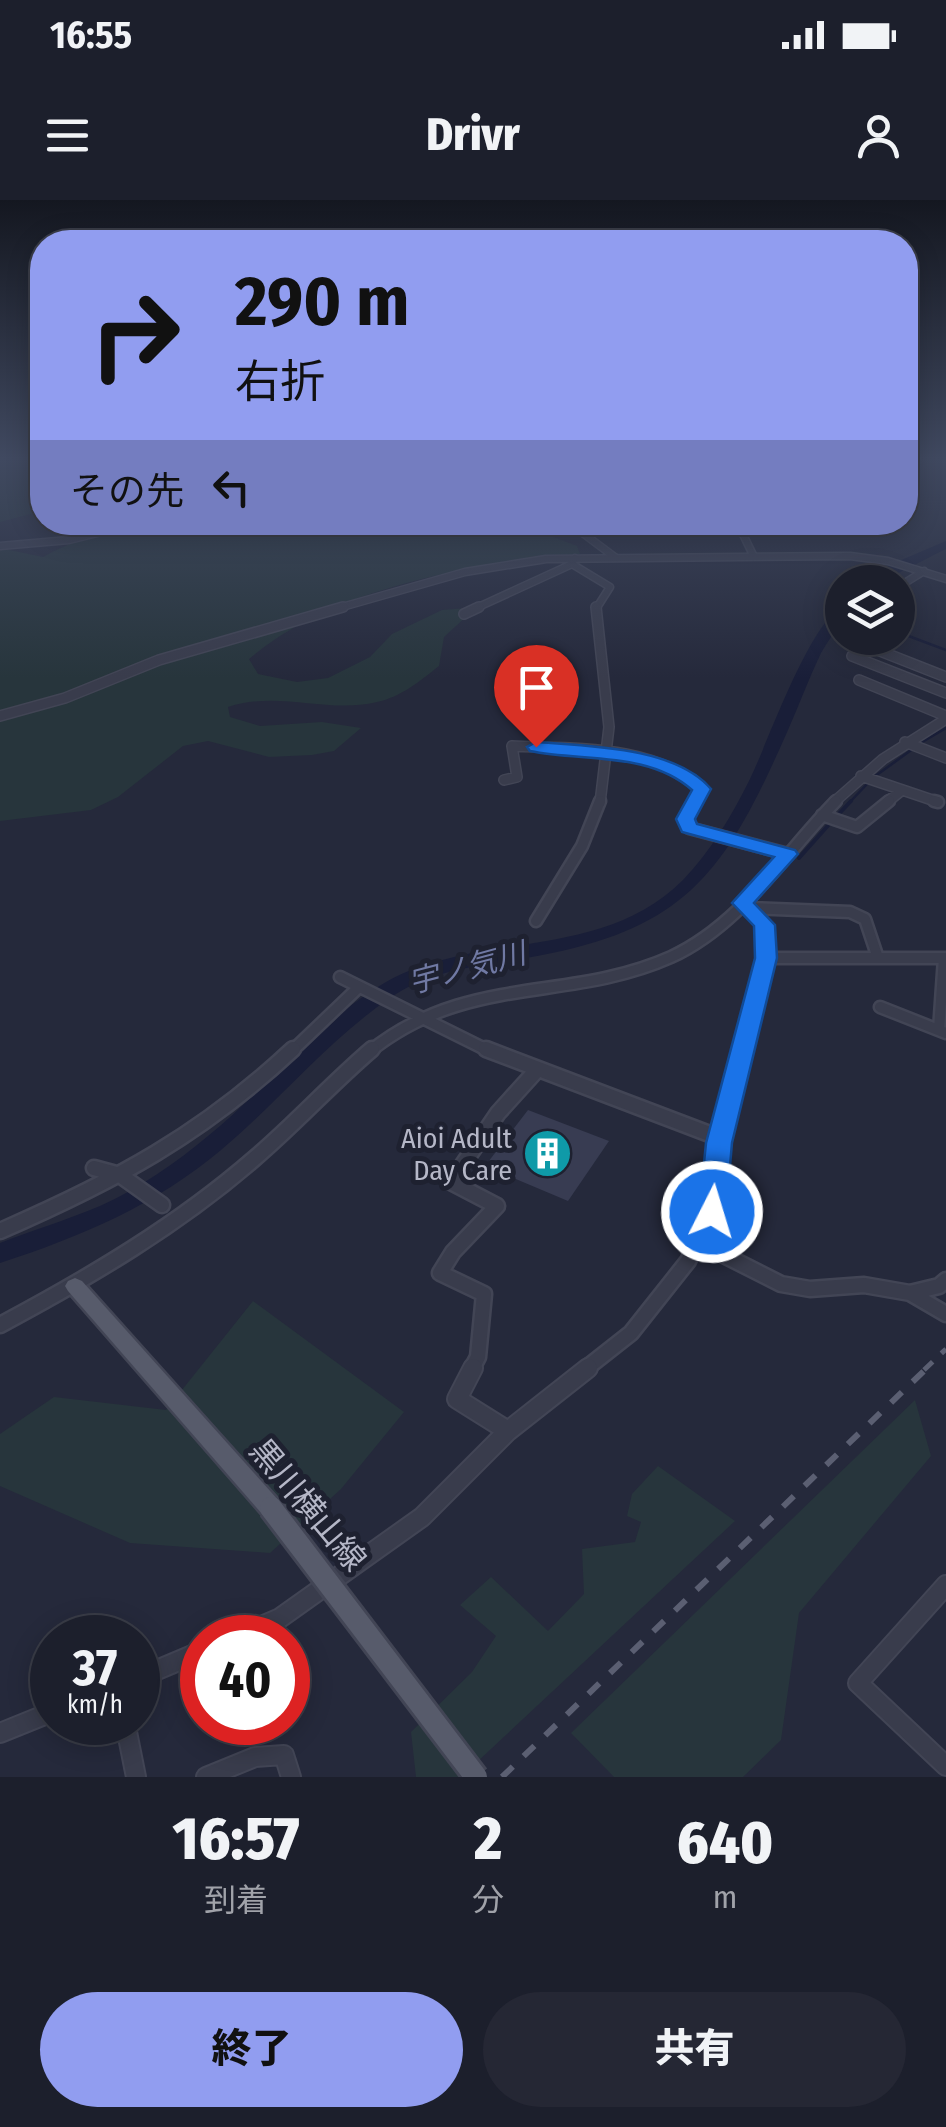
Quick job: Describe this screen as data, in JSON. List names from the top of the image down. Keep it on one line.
{"streets":{"main road":["黒川横山線"]},"water":["宇ノ気川"],"places":{"building":["Aioi Adult Day Care"]},"page":{"status":"16:55","header":"Drivr","turn":["290 m","右折"],"then":"その先","speed":"37 km/h","limit":"40","eta":["16:57","到着","2","分","640","m"],"buttons":["終了","共有"]}}
